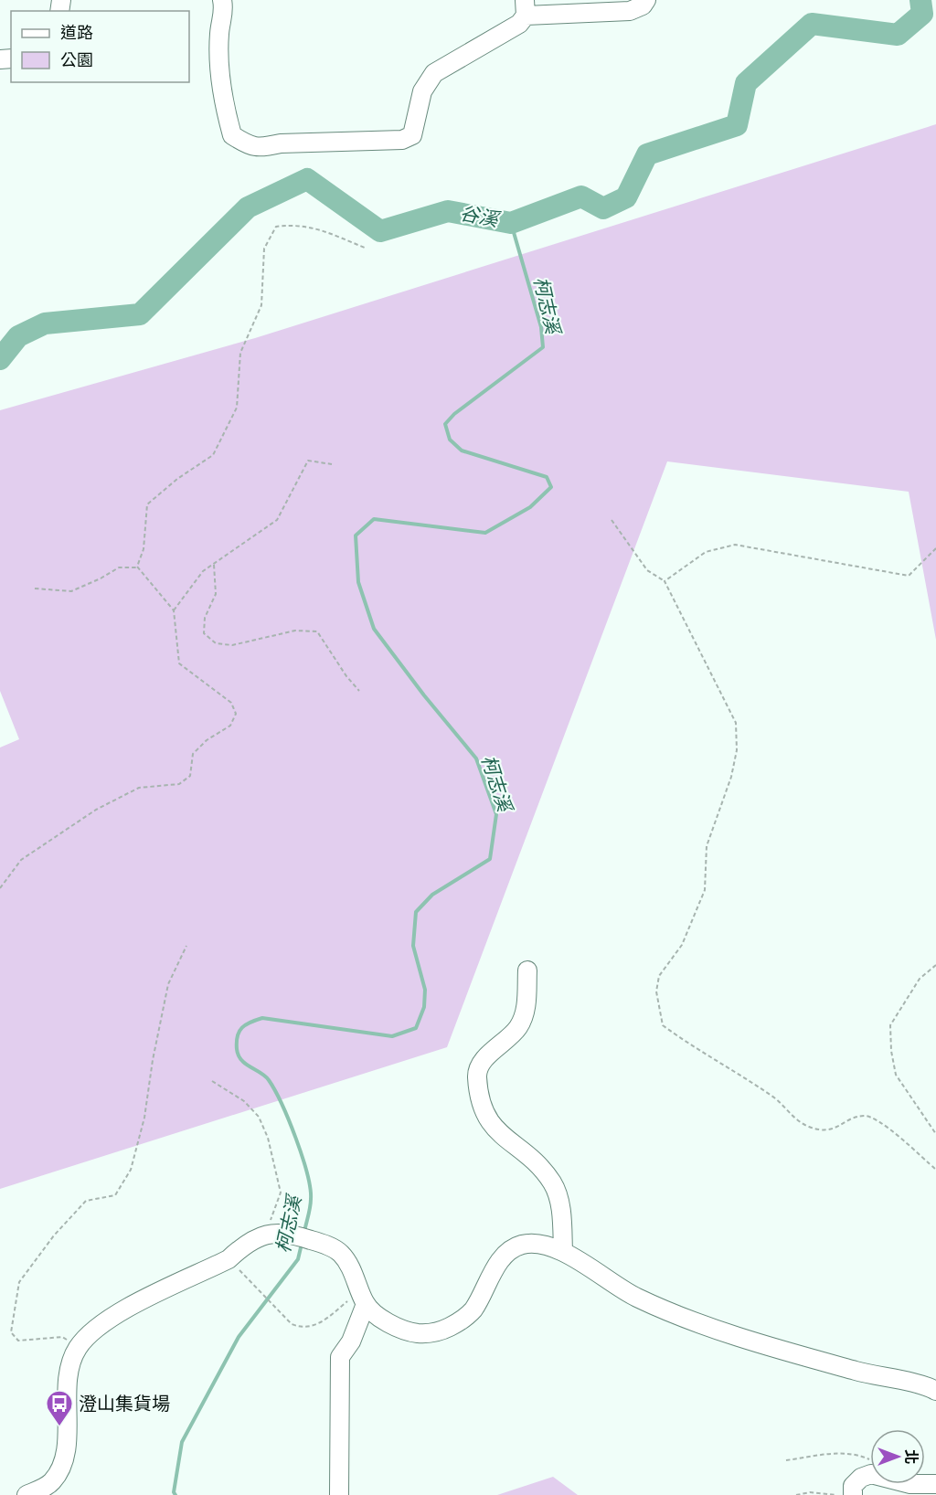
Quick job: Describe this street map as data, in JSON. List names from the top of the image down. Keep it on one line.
{"water":["谷溪","柯志溪"],"places":{"bus stop":["澄山集貨場"]},"legend":["道路","公園"],"north":"right"}
